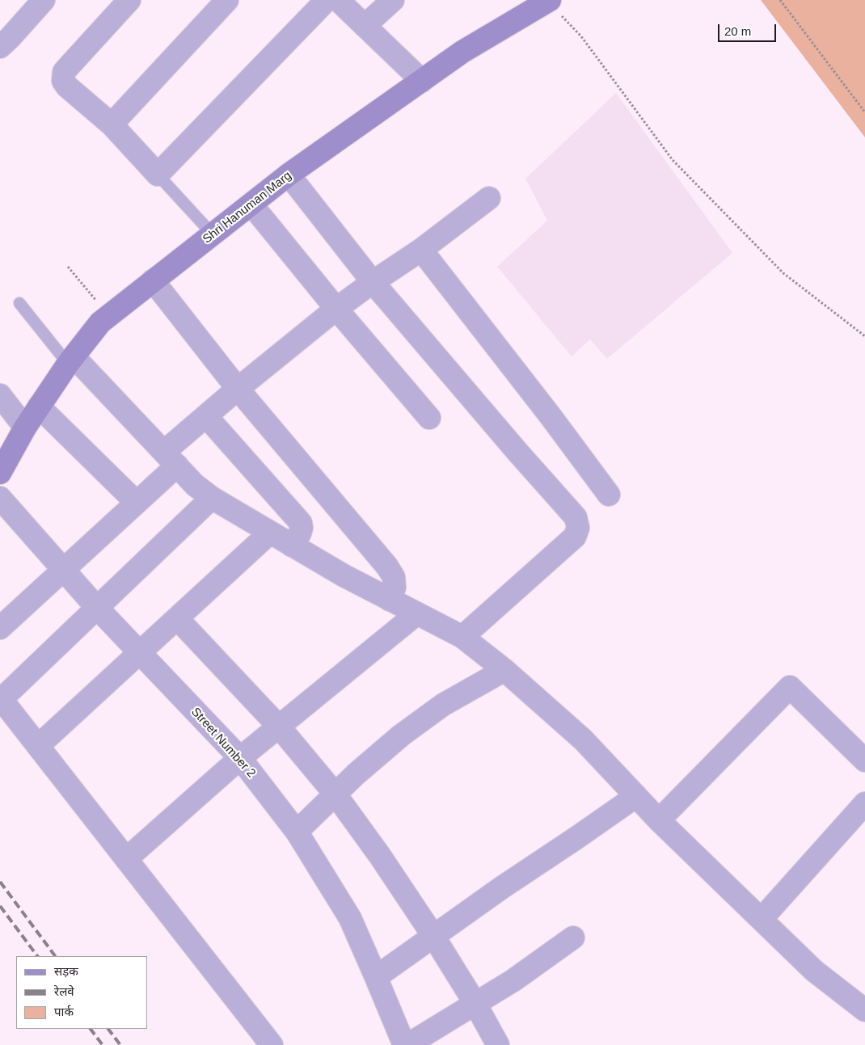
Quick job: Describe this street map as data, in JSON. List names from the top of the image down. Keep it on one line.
{"streets":{"street":["Shri Hanuman Marg","Street Number 2"]},"legend":["सड़क","रेलवे","पार्क"],"scale_bar":"20 m"}
